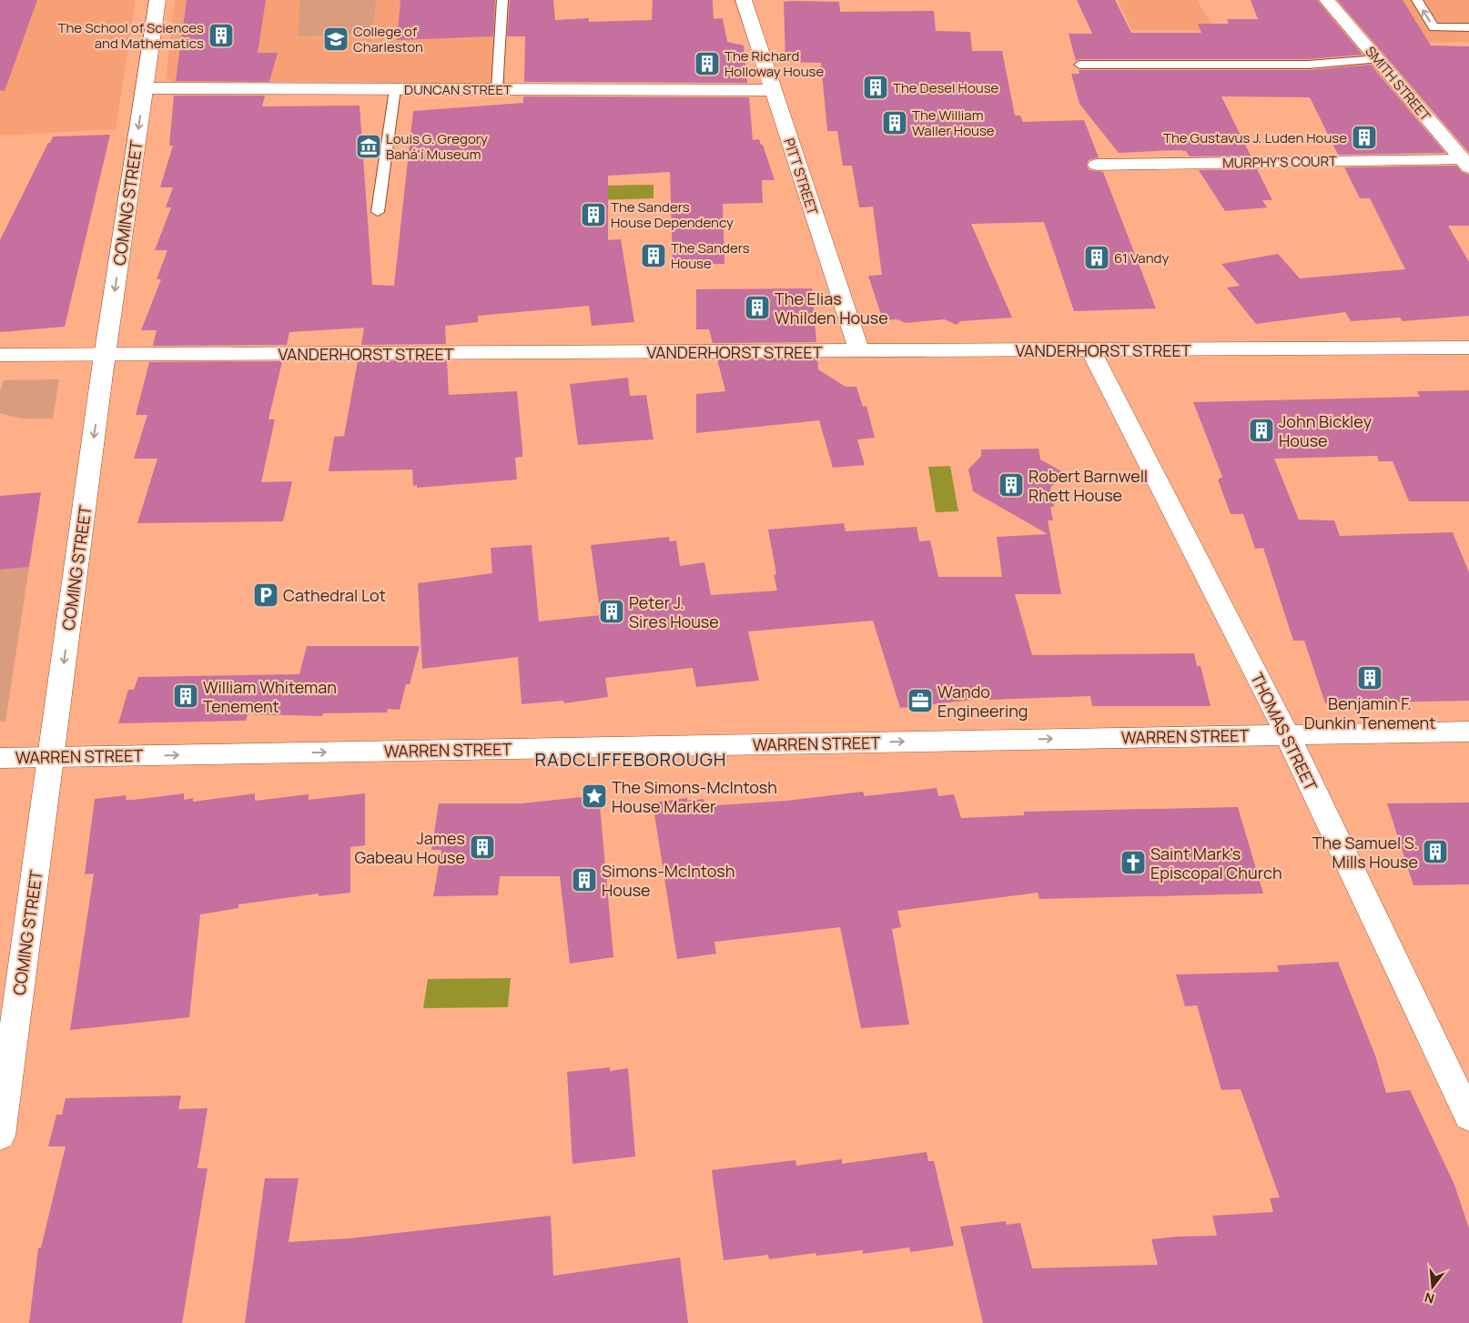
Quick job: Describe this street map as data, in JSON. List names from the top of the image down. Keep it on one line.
{"streets":{"street":["SMITH STREET","DUNCAN STREET","MURPHY'S COURT","PITT STREET","COMING STREET","VANDERHORST STREET","THOMAS STREET","WARREN STREET"]},"crossings":[["SMITH STREET","MURPHY'S COURT"],["DUNCAN STREET","PITT STREET"],["DUNCAN STREET","COMING STREET"],["PITT STREET","VANDERHORST STREET"],["COMING STREET","VANDERHORST STREET"],["COMING STREET","WARREN STREET"],["VANDERHORST STREET","THOMAS STREET"],["THOMAS STREET","WARREN STREET"]],"one_way":["COMING STREET","WARREN STREET"],"districts":["RADCLIFFEBOROUGH"],"places":{"building":["The School of Sciences and Mathematics","The Richard Holloway House","The Desel House","The William Waller House","The Gustavus J. Luden House","The Sanders House Dependency","The Sanders House","61 Vandy","The Elias Whilden House","John Bickley House","Robert Barnwell Rhett House","Peter J. Sires House","Benjamin F. Dunkin Tenement","William Whiteman Tenement","James Gabeau House","The Samuel S. Mills House","Simons-McIntosh House"],"school or university":["College of Charleston"],"museum":["Louis G. Gregory Bahá'í Museum"],"parking":["Cathedral Lot"],"office":["Wando Engineering"],"place":["The Simons-McIntosh House Marker"],"church":["Saint Mark's Episcopal Church"]},"north":"bottom"}
